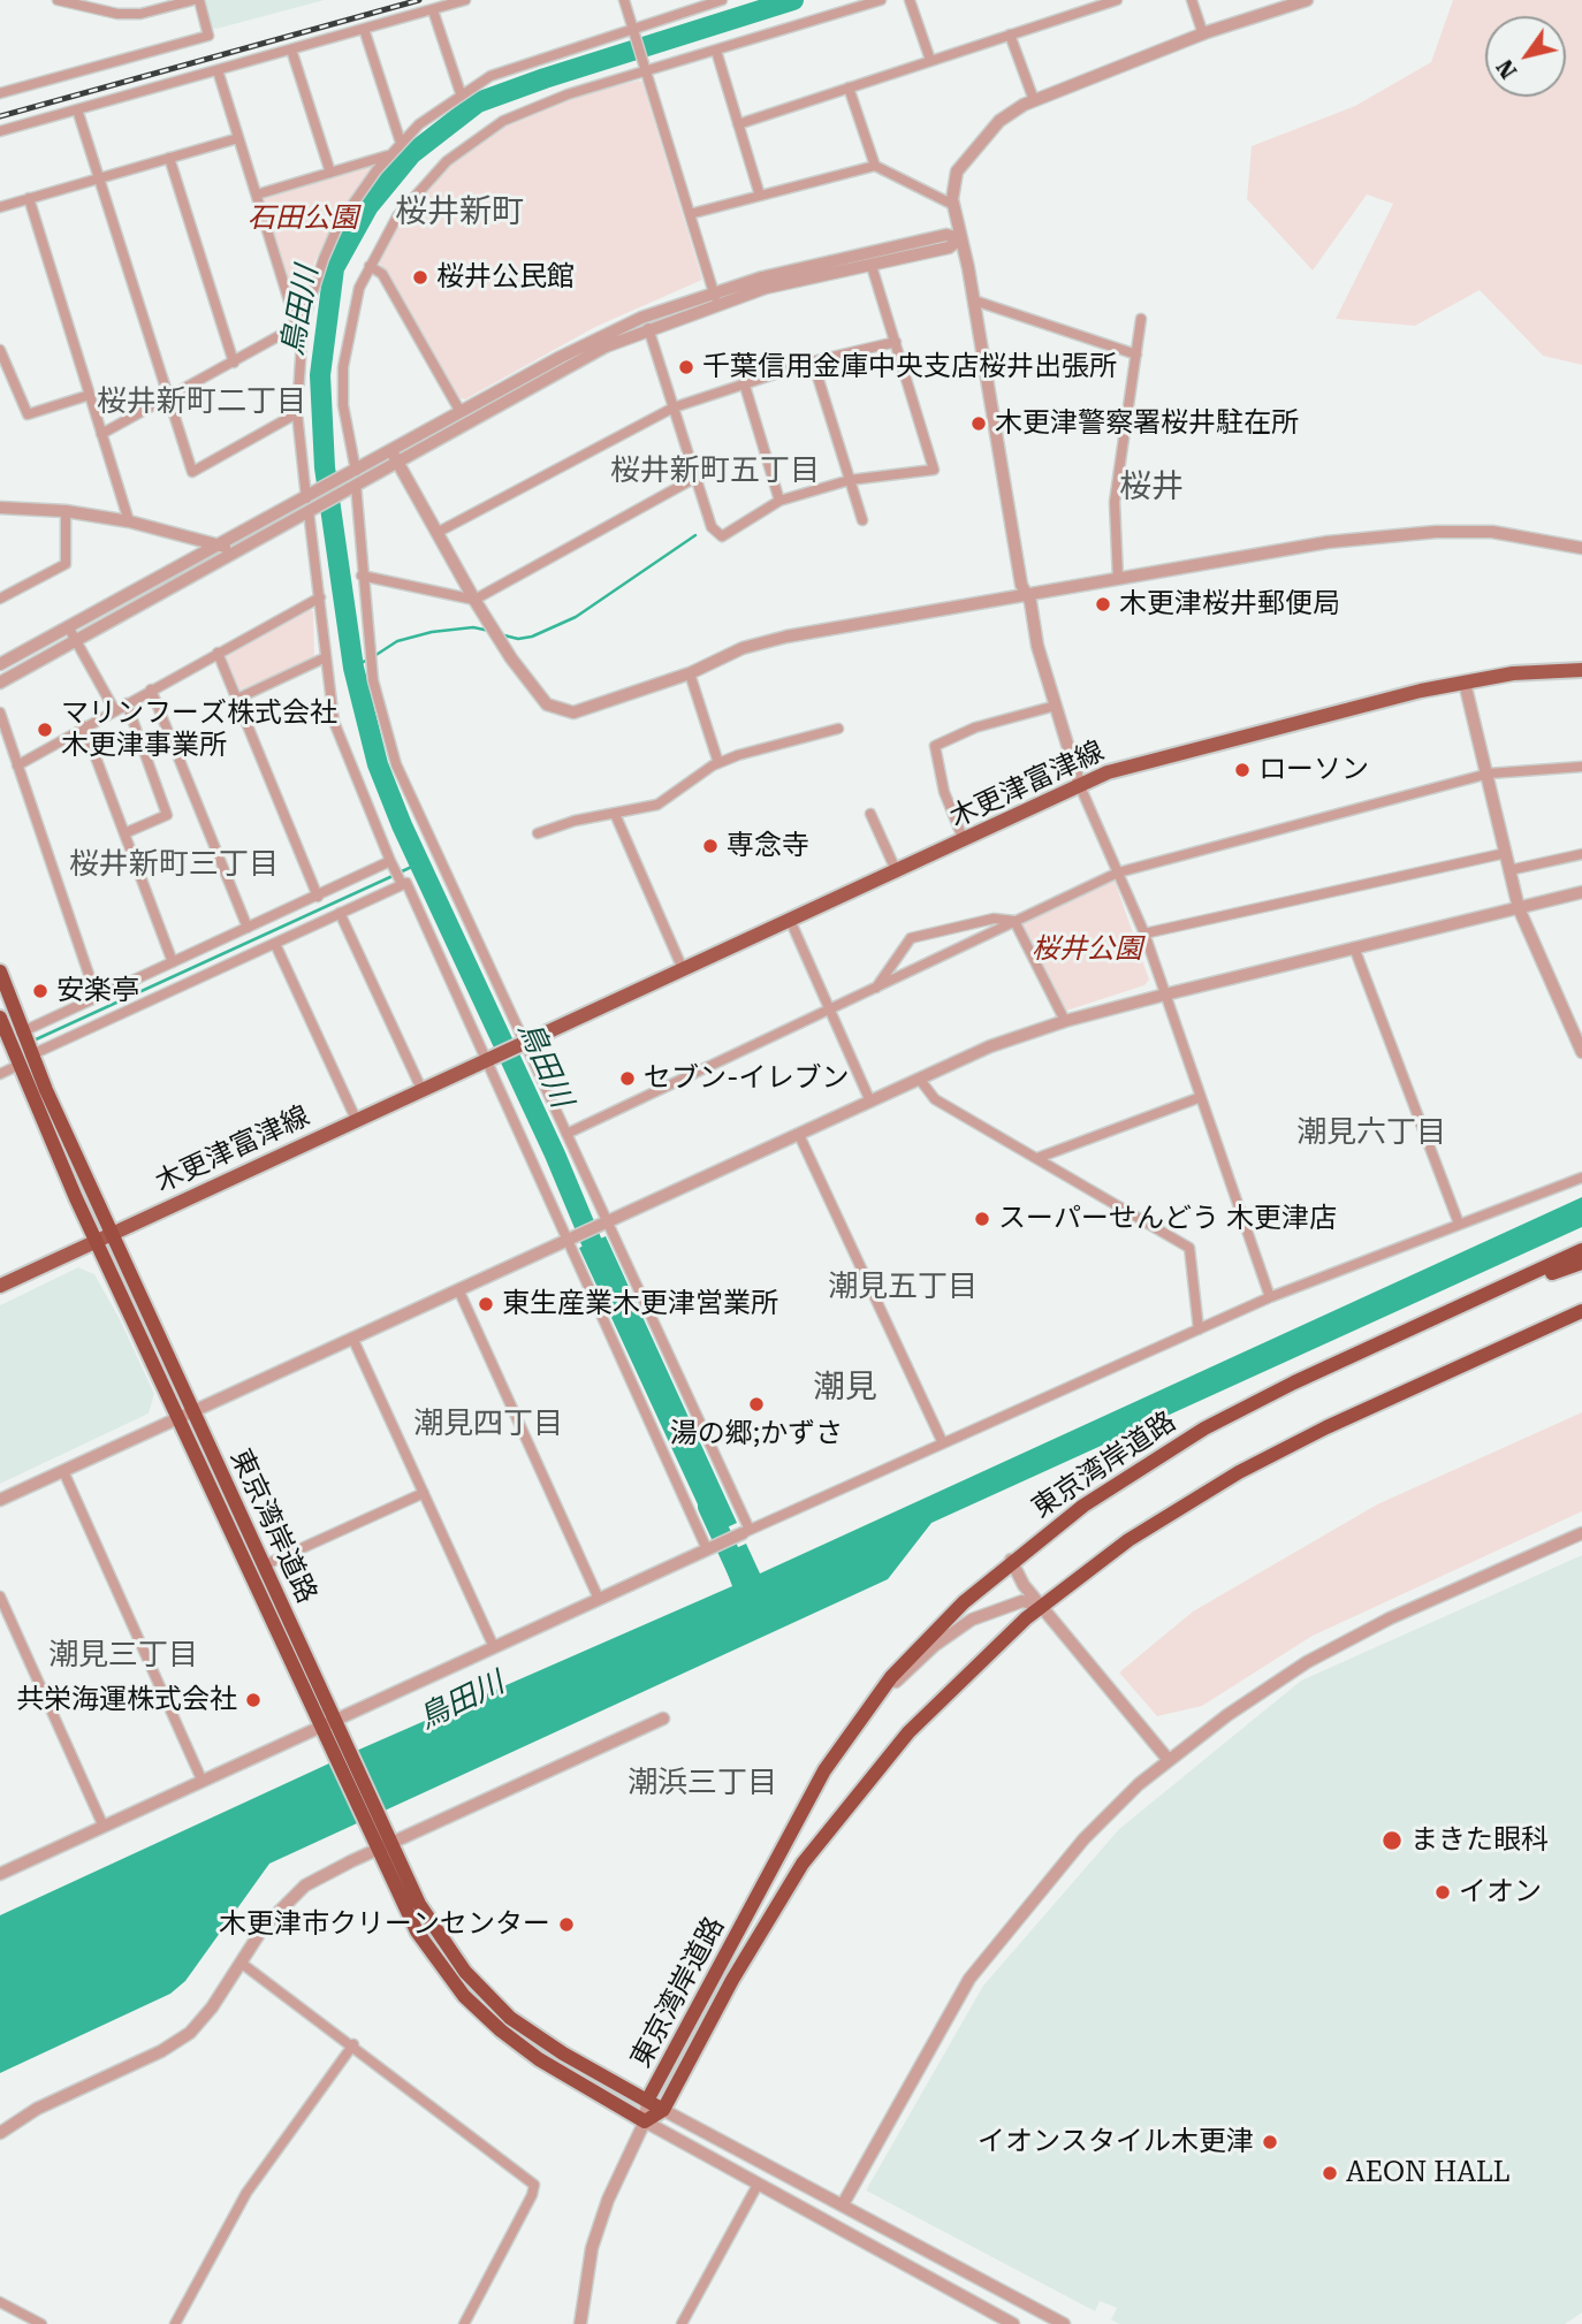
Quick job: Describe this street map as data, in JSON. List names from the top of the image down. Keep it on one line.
{"streets":{"highway":["東京湾岸道路"],"main road":["木更津富津線"]},"crossings":[["木更津富津線","東京湾岸道路"]],"districts":["桜井新町","桜井新町二丁目","桜井新町五丁目","桜井","桜井新町三丁目","潮見六丁目","潮見五丁目","潮見","潮見四丁目","潮見三丁目","潮浜三丁目"],"water":["鳥田川"],"parks":["石田公園","桜井公園"],"places":["桜井公民館","千葉信用金庫中央支店桜井出張所","木更津警察署桜井駐在所","木更津桜井郵便局","マリンフーズ株式会社 木更津事業所","ローソン","専念寺","安楽亭","セブン-イレブン","スーパーせんどう 木更津店","東生産業木更津営業所","湯の郷;かずさ","共栄海運株式会社","まきた眼科","イオン","木更津市クリーンセンター","イオンスタイル木更津","AEON HALL"],"north":"bottom left"}
